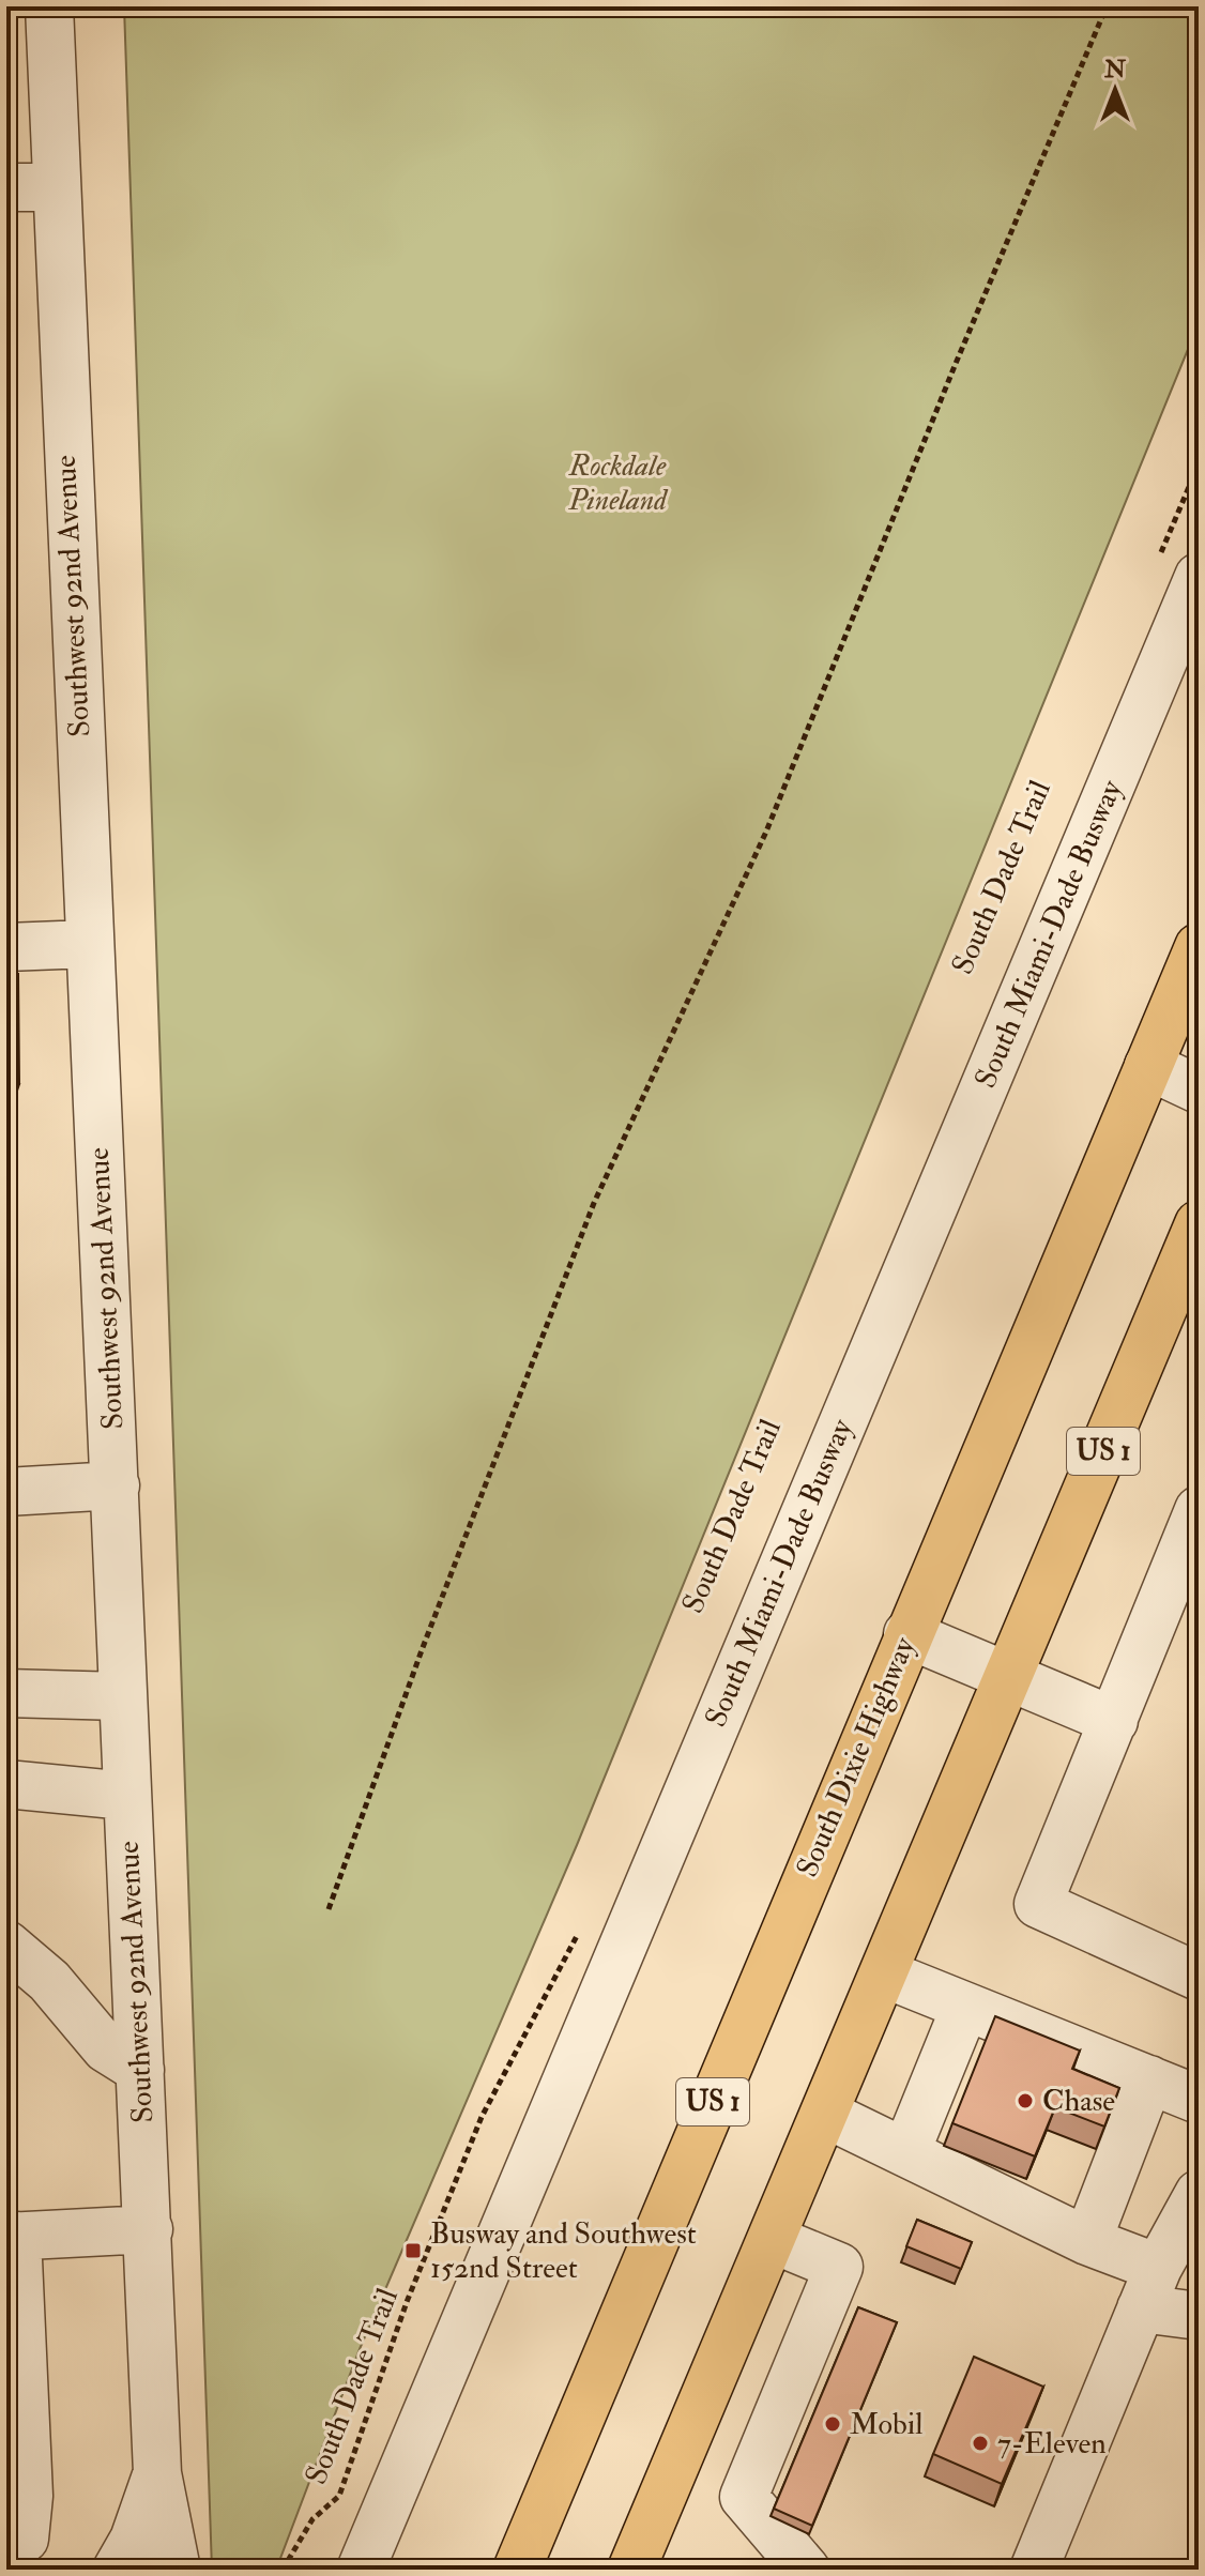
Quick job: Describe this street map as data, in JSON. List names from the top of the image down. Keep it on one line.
{"streets":{"highway":["US 1","South Dixie Highway"],"street":["Southwest 92nd Avenue","South Miami-Dade Busway"],"path":["South Dade Trail"]},"parks":["Rockdale Pineland"],"places":{"other":["Chase","Mobil","7-Eleven"],"transit":["Busway and Southwest 152nd Street"]},"north":"top"}
